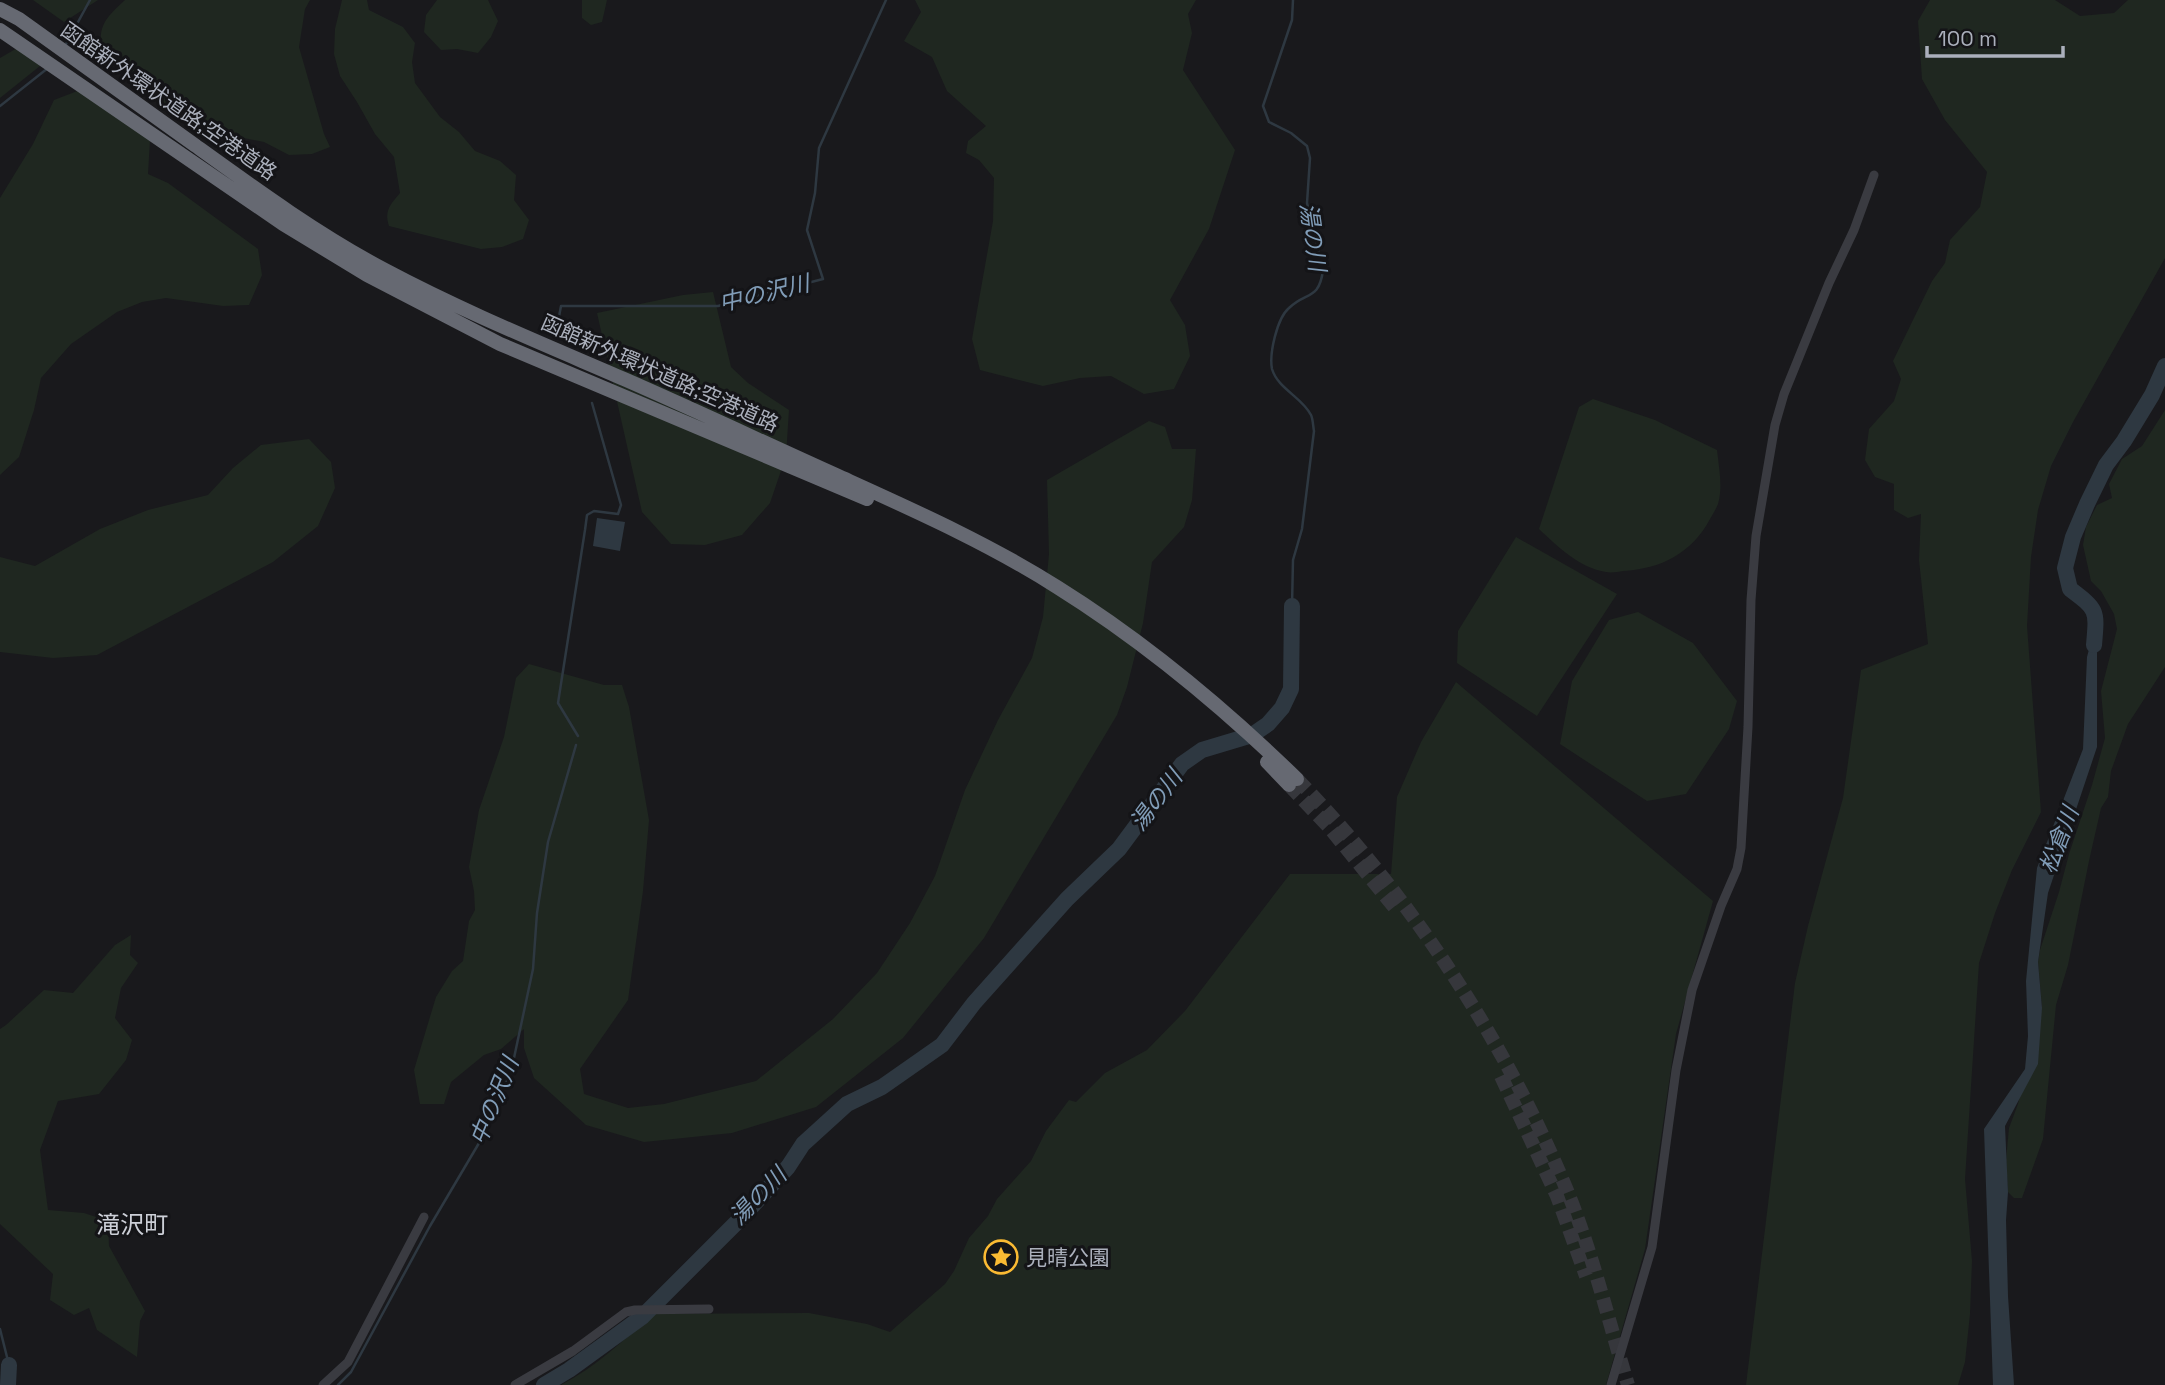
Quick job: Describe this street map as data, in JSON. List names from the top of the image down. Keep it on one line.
{"streets":{"highway":["函館新外環状道路;空港道路"]},"districts":["滝沢町"],"water":["湯の川","中の沢川","松倉川"],"places":{"place":["見晴公園"]},"scale_bar":"100 m"}
